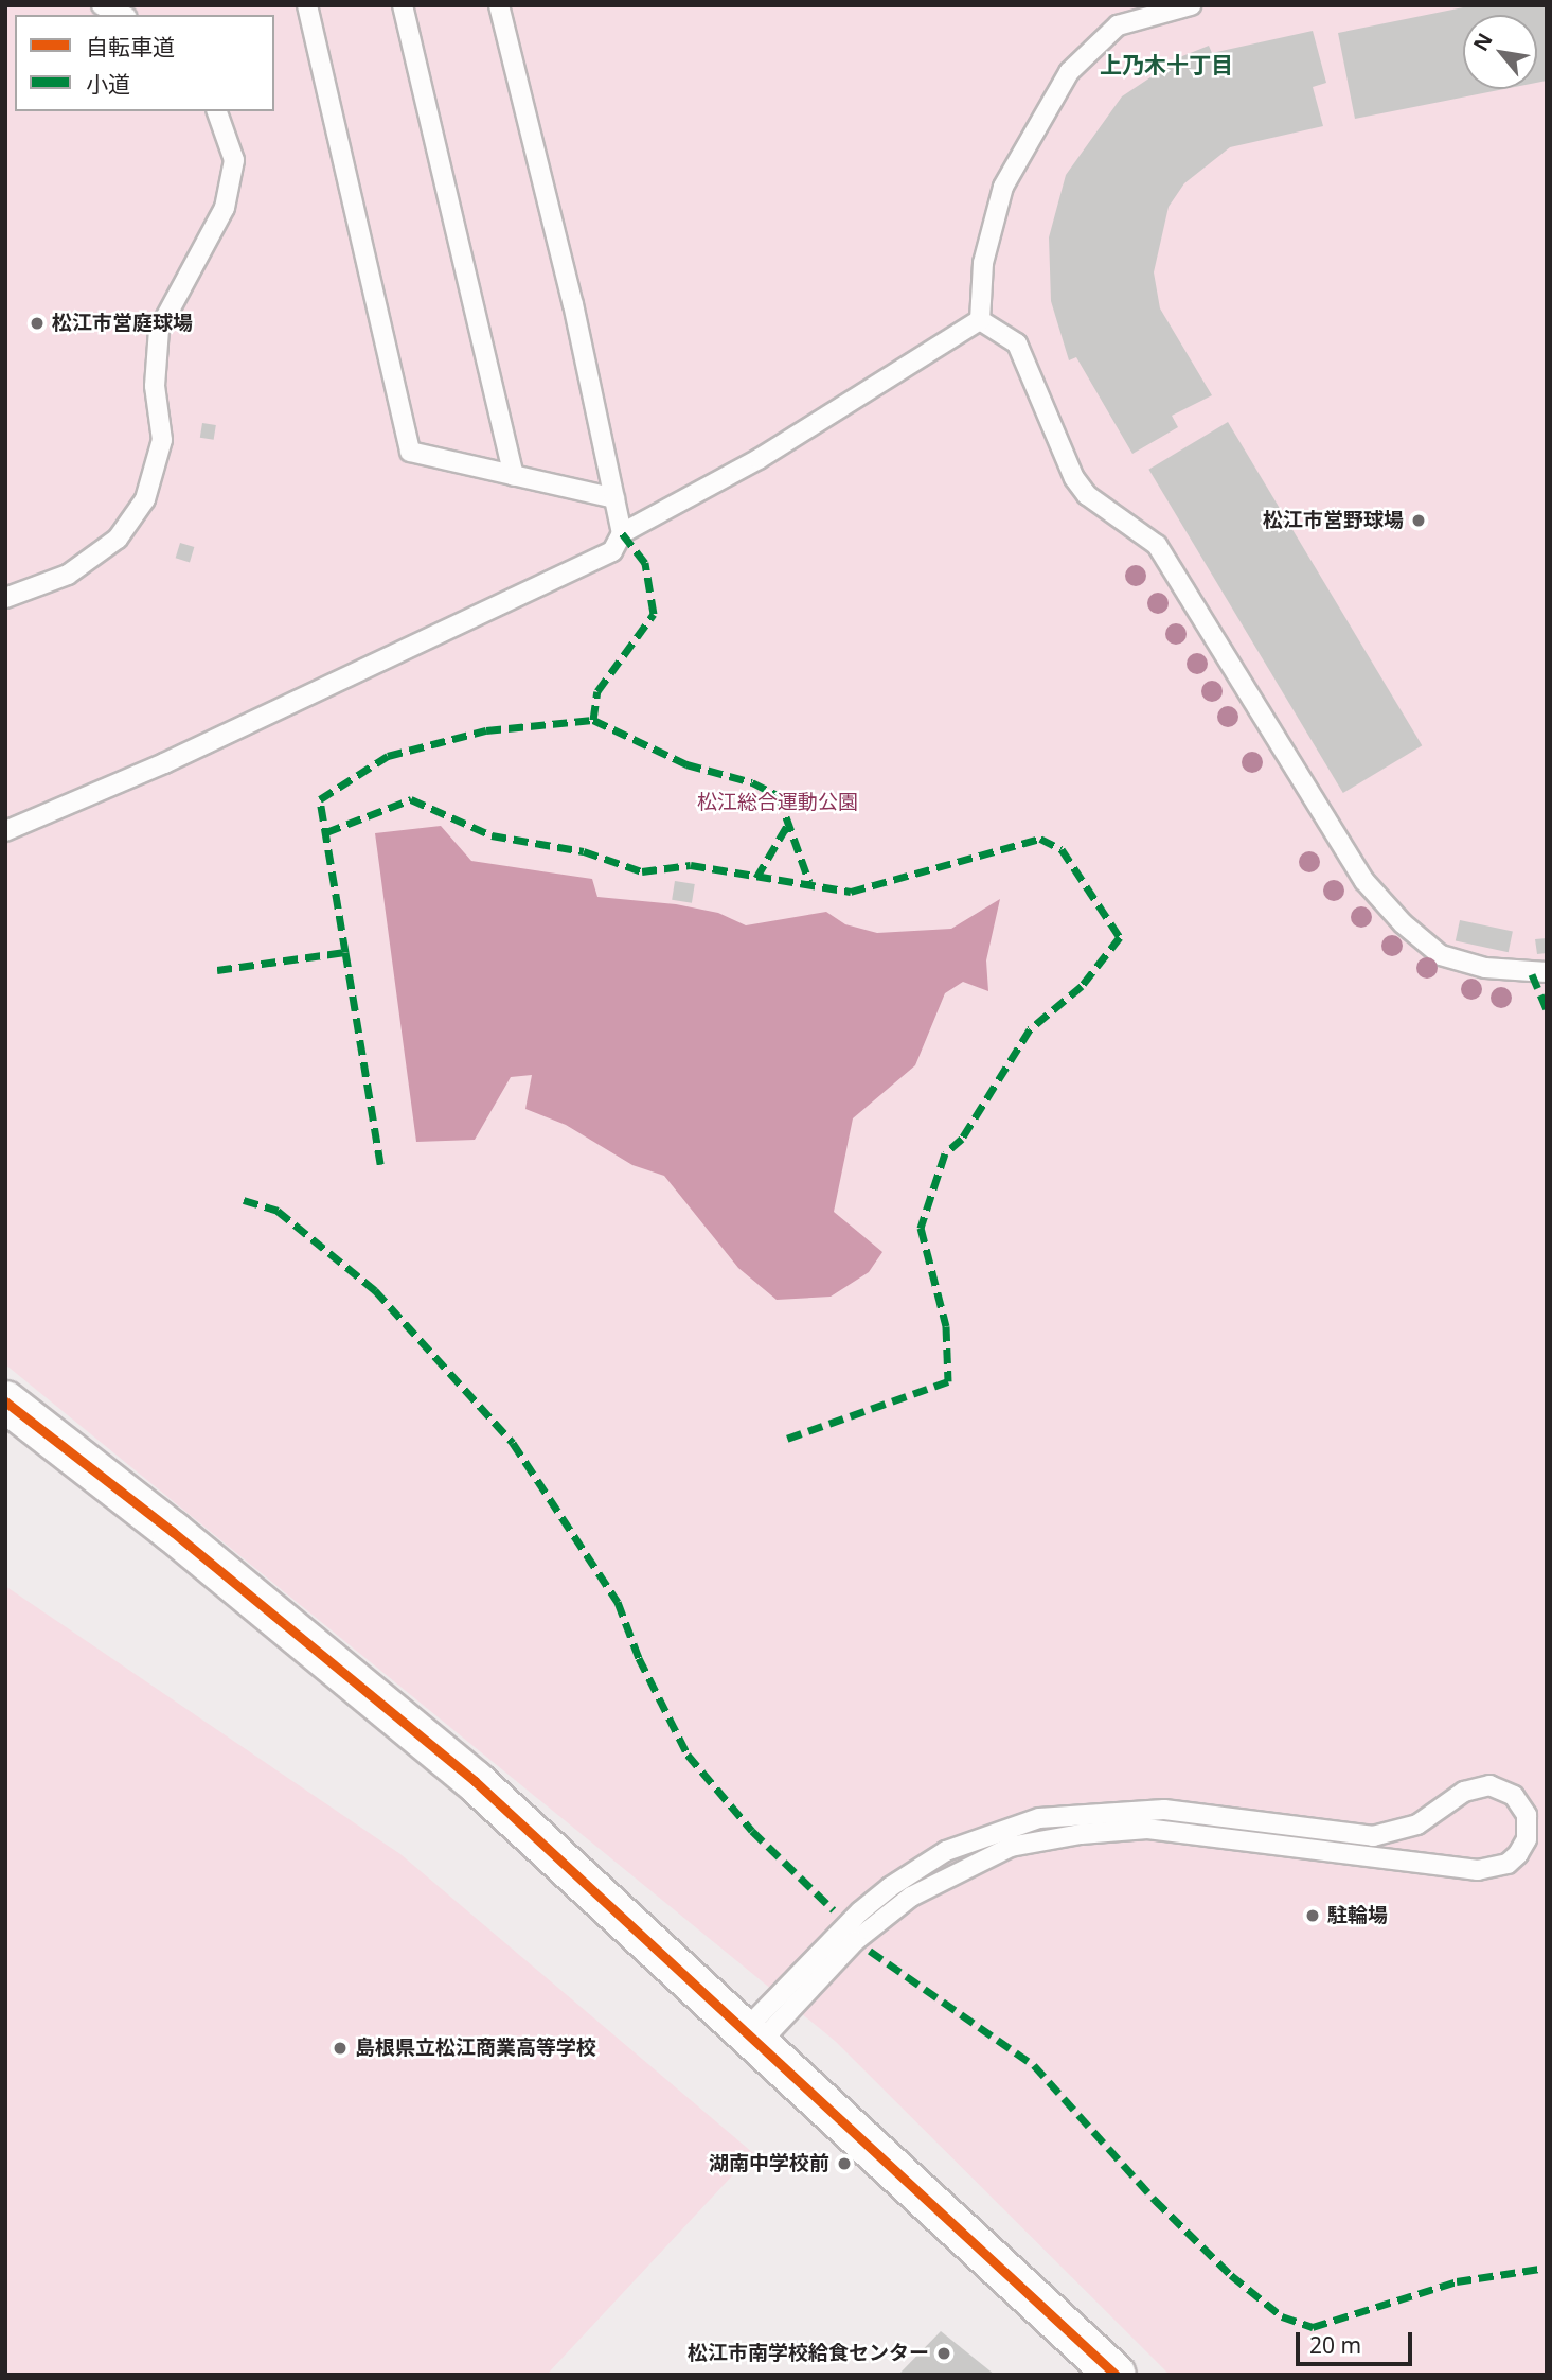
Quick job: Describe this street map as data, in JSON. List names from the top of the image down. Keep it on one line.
{"districts":["上乃木十丁目"],"parks":["松江総合運動公園"],"places":["松江市営庭球場","松江市営野球場","駐輪場","島根県立松江商業高等学校","湖南中学校前","松江市南学校給食センター"],"legend":["自転車道","小道"],"scale_bar":"20 m","north":"top left"}
